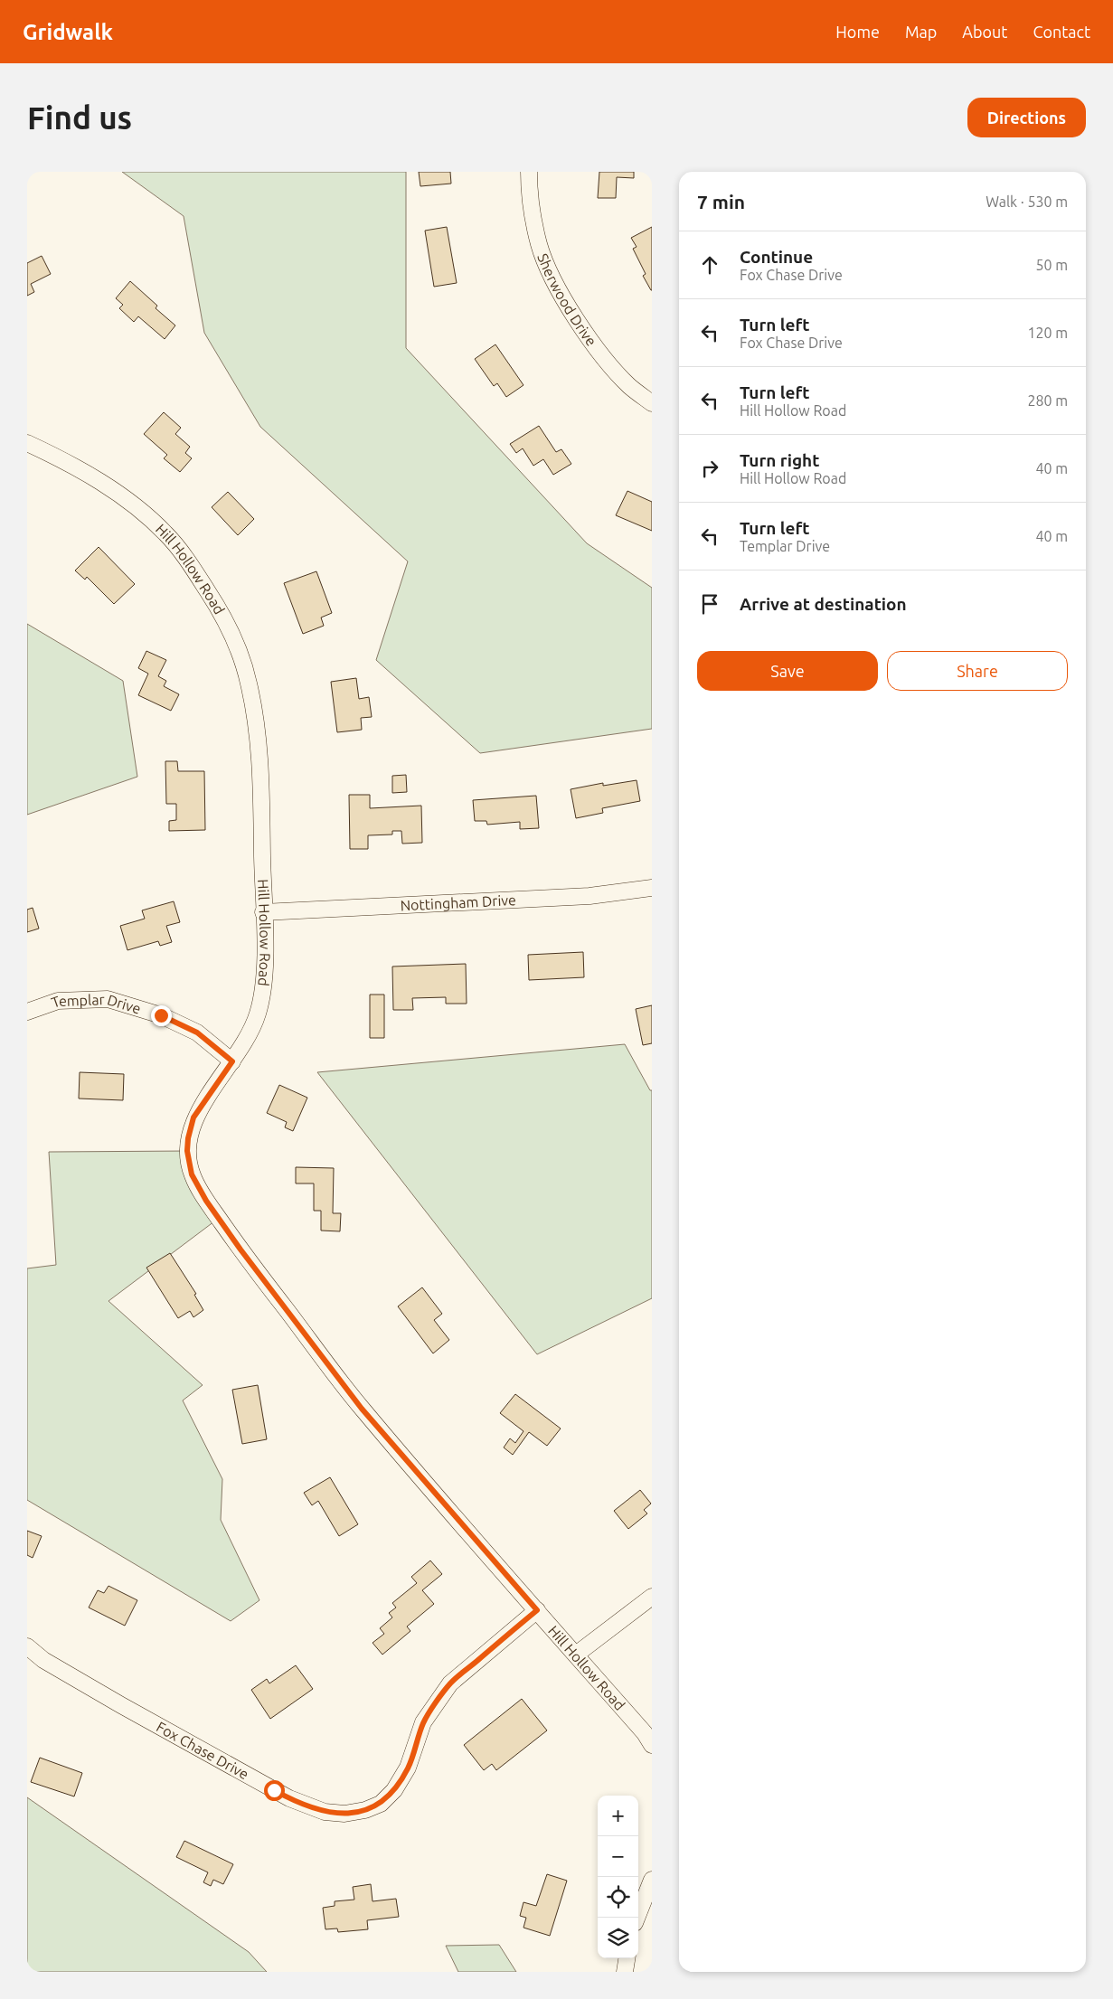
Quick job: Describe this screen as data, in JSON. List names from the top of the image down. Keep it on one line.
{"streets":{"street":["Sherwood Drive","Hill Hollow Road","Nottingham Drive","Templar Drive","Fox Chase Drive"]},"crossings":[["Hill Hollow Road","Nottingham Drive"],["Hill Hollow Road","Templar Drive"],["Hill Hollow Road","Fox Chase Drive"]],"page":{"header":"Gridwalk","nav":["Home","Map","About","Contact"],"buttons":["Directions",["Save","Share"]],"title":"Find us","heading":["7 min","Walk · 530 m"],"list":[["Continue","Fox Chase Drive","50 m"],["Turn left","Fox Chase Drive","120 m"],["Turn left","Hill Hollow Road","280 m"],["Turn right","Hill Hollow Road","40 m"],["Turn left","Templar Drive","40 m"],"Arrive at destination"],"map_buttons":["+","−"]}}
